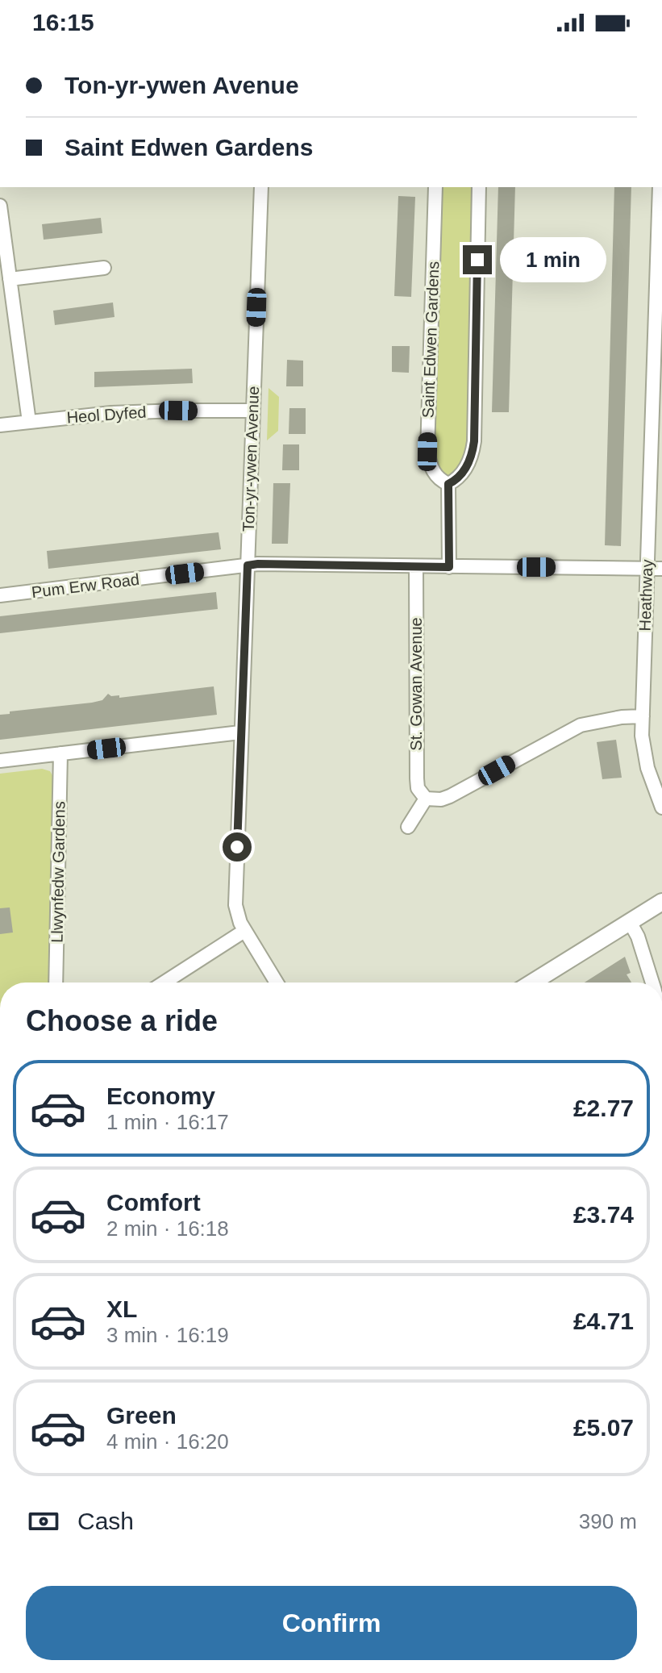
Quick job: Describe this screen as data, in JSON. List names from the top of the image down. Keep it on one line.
{"streets":{"street":["Saint Edwen Gardens","Heol Dyfed","Ton-yr-ywen Avenue","Pum Erw Road","Heathway","St. Gowan Avenue","Llwynfedw Gardens"]},"crossings":[["Heol Dyfed","Ton-yr-ywen Avenue"],["Ton-yr-ywen Avenue","Pum Erw Road"],["Pum Erw Road","Heathway"],["Pum Erw Road","St. Gowan Avenue"]],"page":{"status":"16:15","banner":["Ton-yr-ywen Avenue","Saint Edwen Gardens"],"bubble":"1 min","heading":"Choose a ride","list":[{"name":"Economy","note":"1 min · 16:17","value":"£2.77"},{"name":"Comfort","note":"2 min · 16:18","value":"£3.74"},{"name":"XL","note":"3 min · 16:19","value":"£4.71"},{"name":"Green","note":"4 min · 16:20","value":"£5.07"}],"pay":["Cash","390 m"],"buttons":"Confirm"}}
